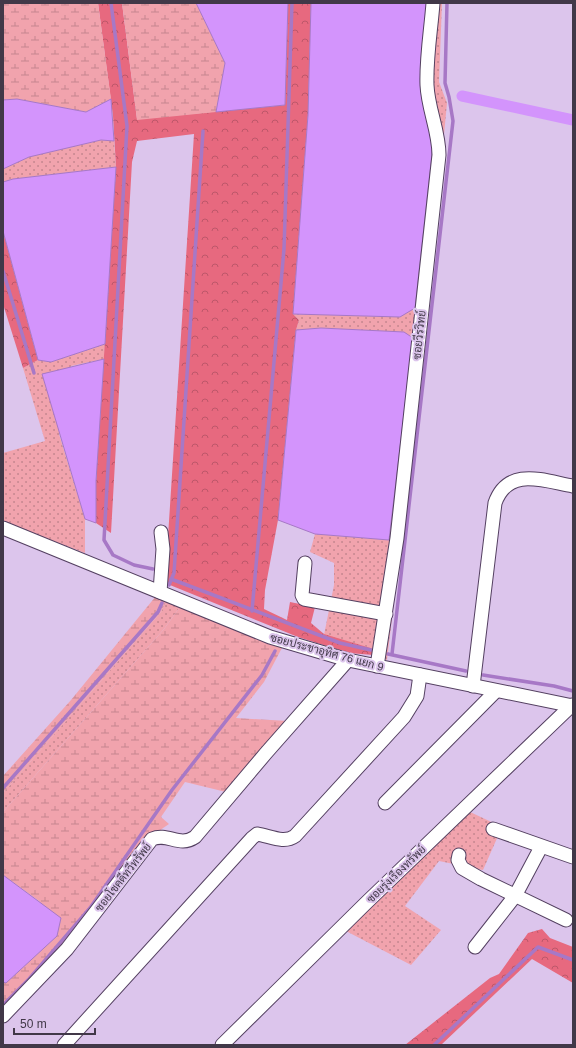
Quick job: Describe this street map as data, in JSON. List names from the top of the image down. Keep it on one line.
{"streets":{"street":["ซอยวีรวิทย์","ซอยประชาอุทิศ 76 แยก 9","ซอยรุ่งเรืองทรัพย์","ซอยโชคดีทวีทรัพย์"]},"crossings":[["ซอยวีรวิทย์","ซอยประชาอุทิศ 76 แยก 9"],["ซอยประชาอุทิศ 76 แยก 9","ซอยรุ่งเรืองทรัพย์"],["ซอยประชาอุทิศ 76 แยก 9","ซอยโชคดีทวีทรัพย์"]],"scale_bar":"50 m"}
